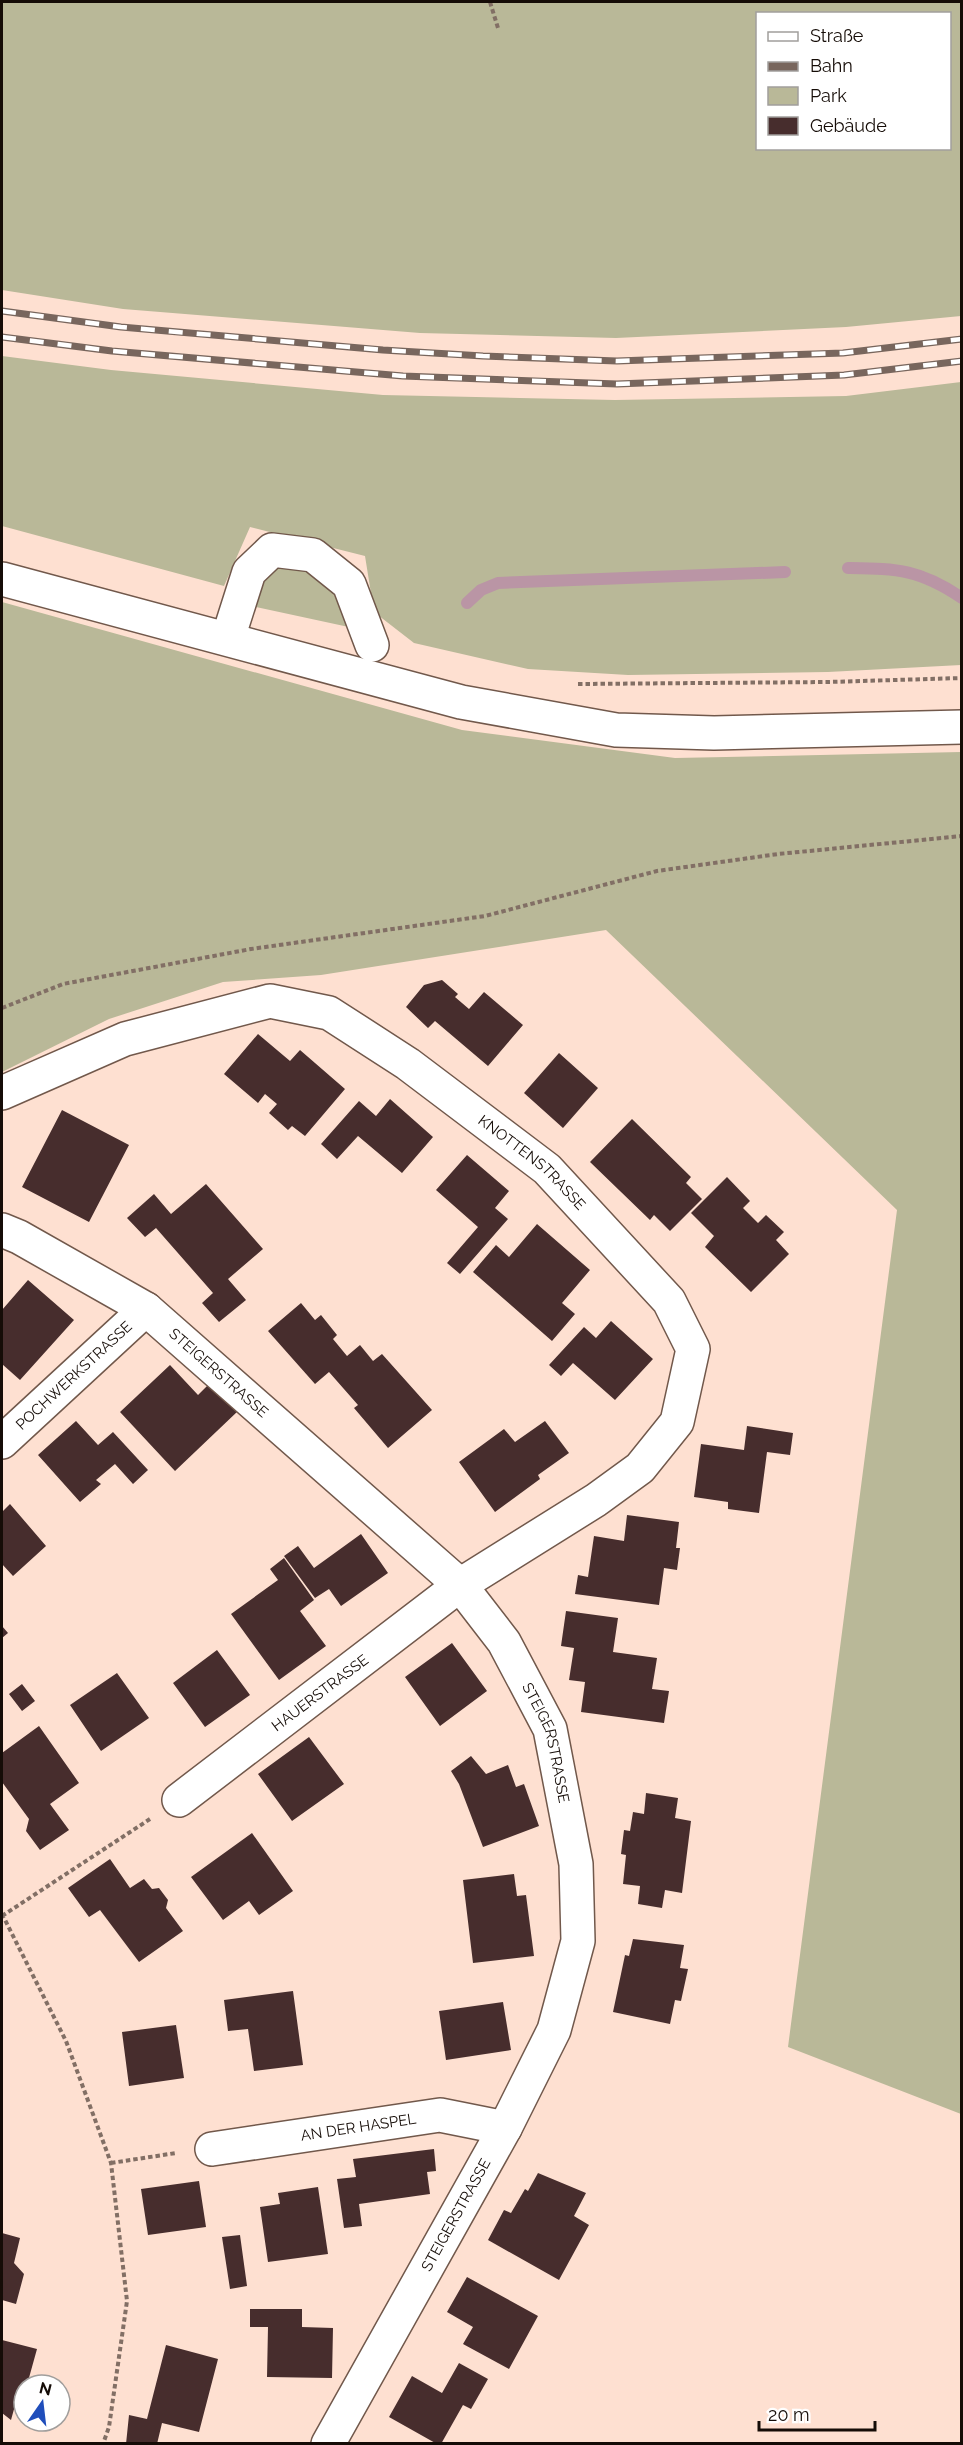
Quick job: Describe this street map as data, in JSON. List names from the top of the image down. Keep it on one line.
{"streets":{"street":["KNOTTENSTRASSE","STEIGERSTRASSE","POCHWERKSTRASSE","HAUERSTRASSE","AN DER HASPEL"]},"crossings":[["KNOTTENSTRASSE","STEIGERSTRASSE"],["KNOTTENSTRASSE","HAUERSTRASSE"],["STEIGERSTRASSE","POCHWERKSTRASSE"],["STEIGERSTRASSE","HAUERSTRASSE"],["STEIGERSTRASSE","AN DER HASPEL"]],"legend":["Straße","Bahn","Park","Gebäude"],"scale_bar":"20 m","north":"top"}
